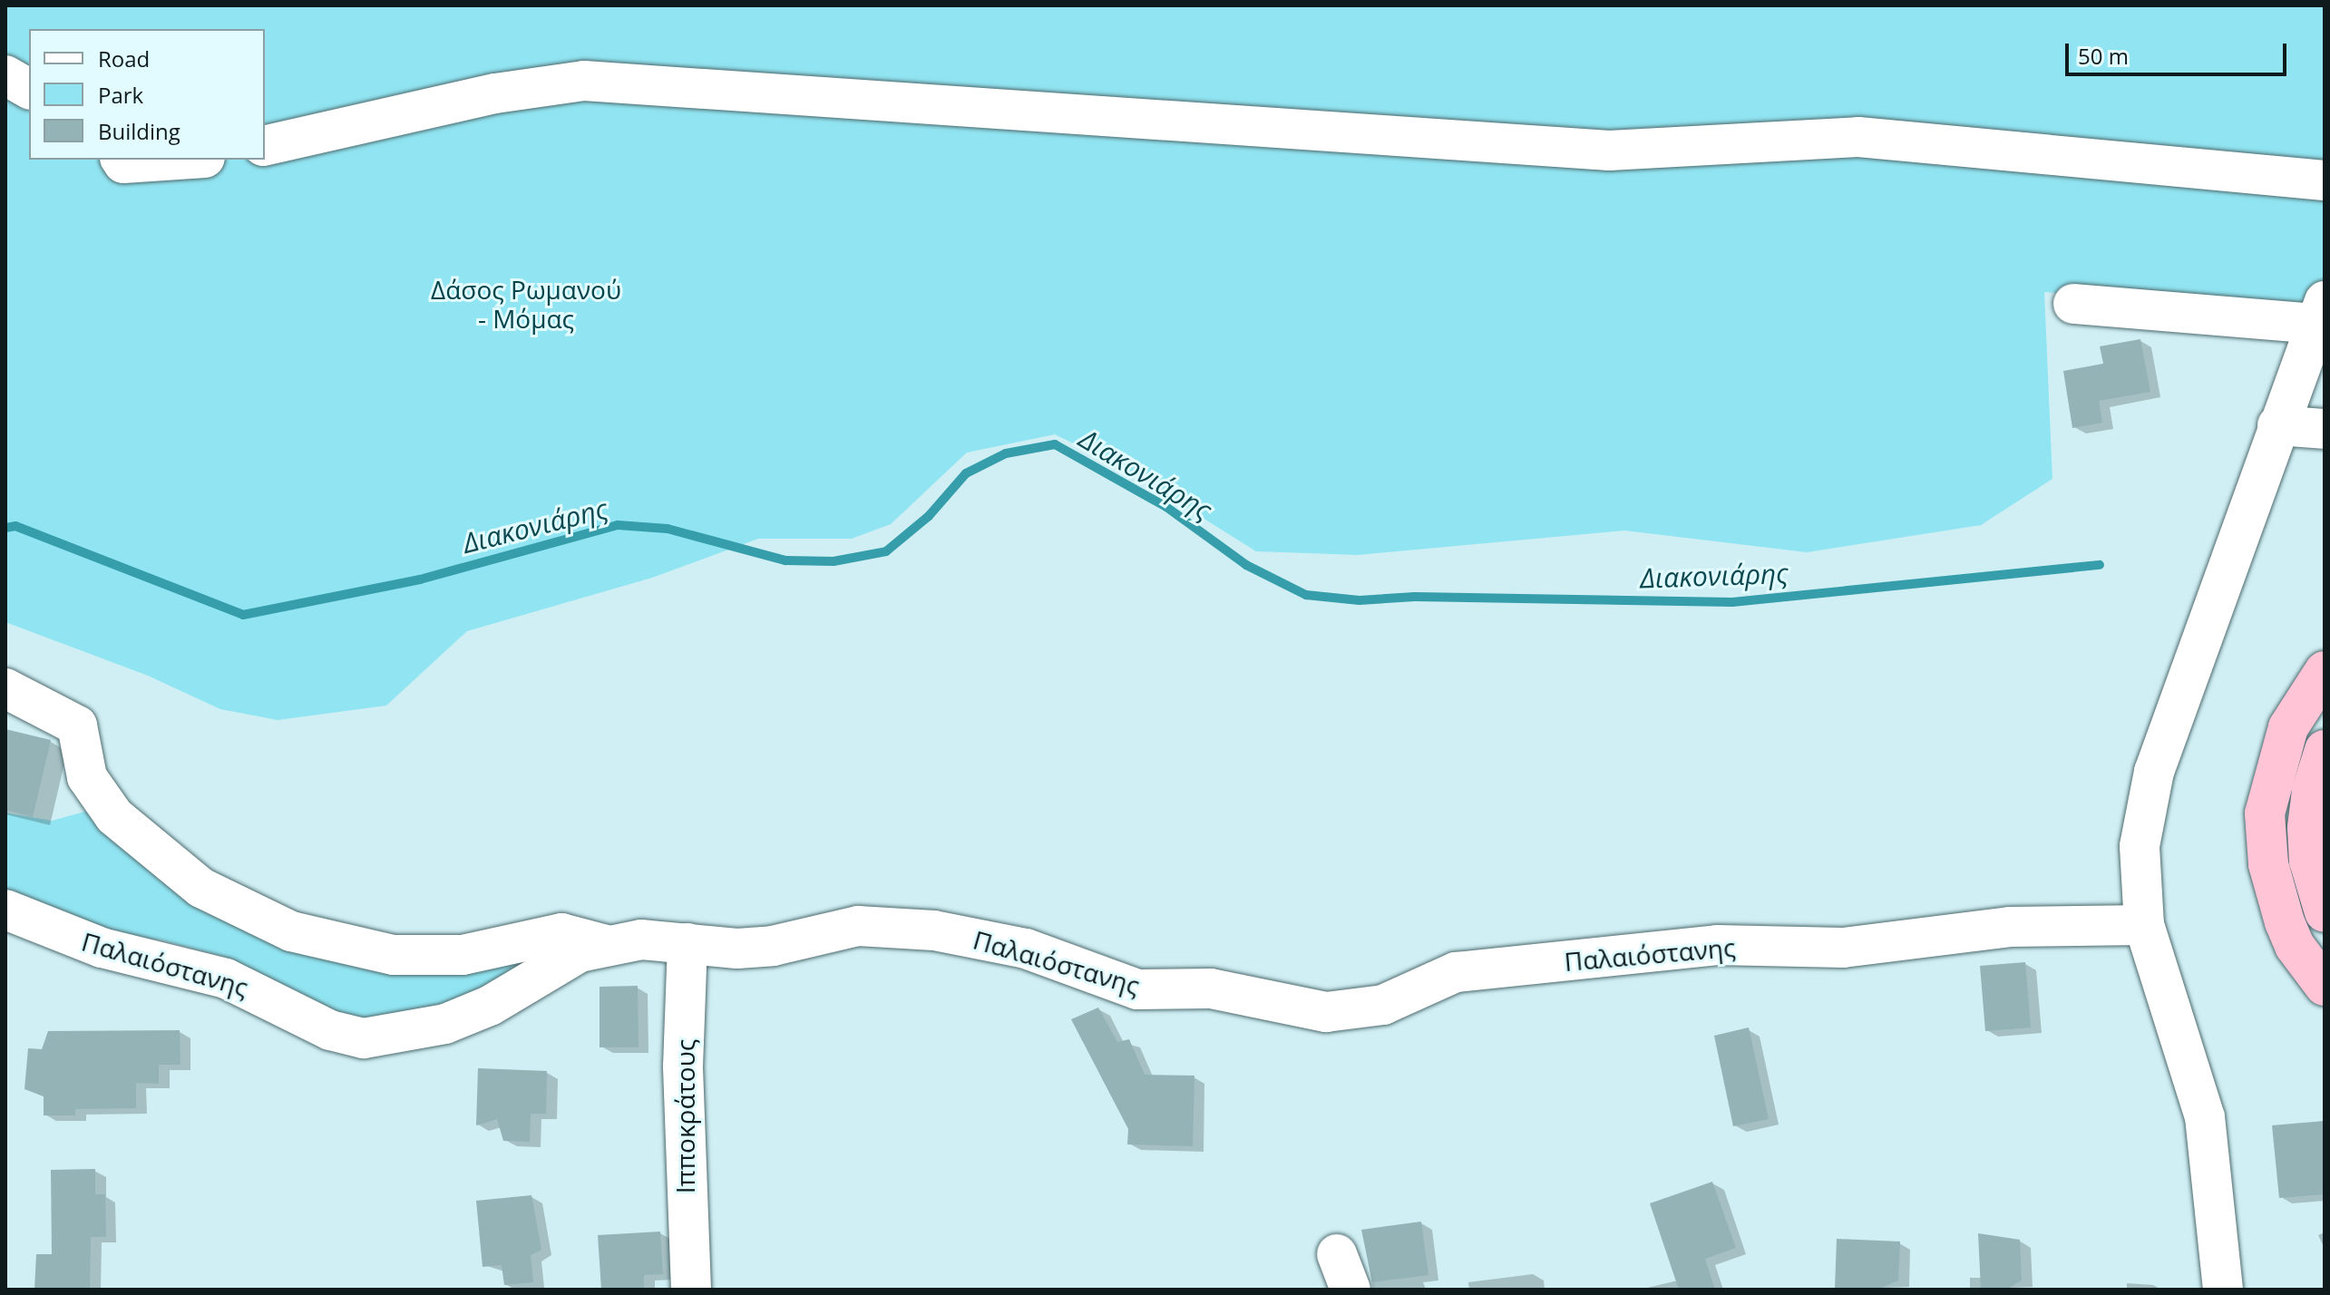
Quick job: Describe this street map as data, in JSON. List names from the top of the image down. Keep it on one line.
{"streets":{"street":["Παλαιόστανης","Ιπποκράτους"]},"crossings":[["Παλαιόστανης","Ιπποκράτους"]],"water":["Διακονιάρης"],"parks":["Δάσος Ρωμανού - Μόμας"],"legend":["Road","Park","Building"],"scale_bar":"50 m"}
